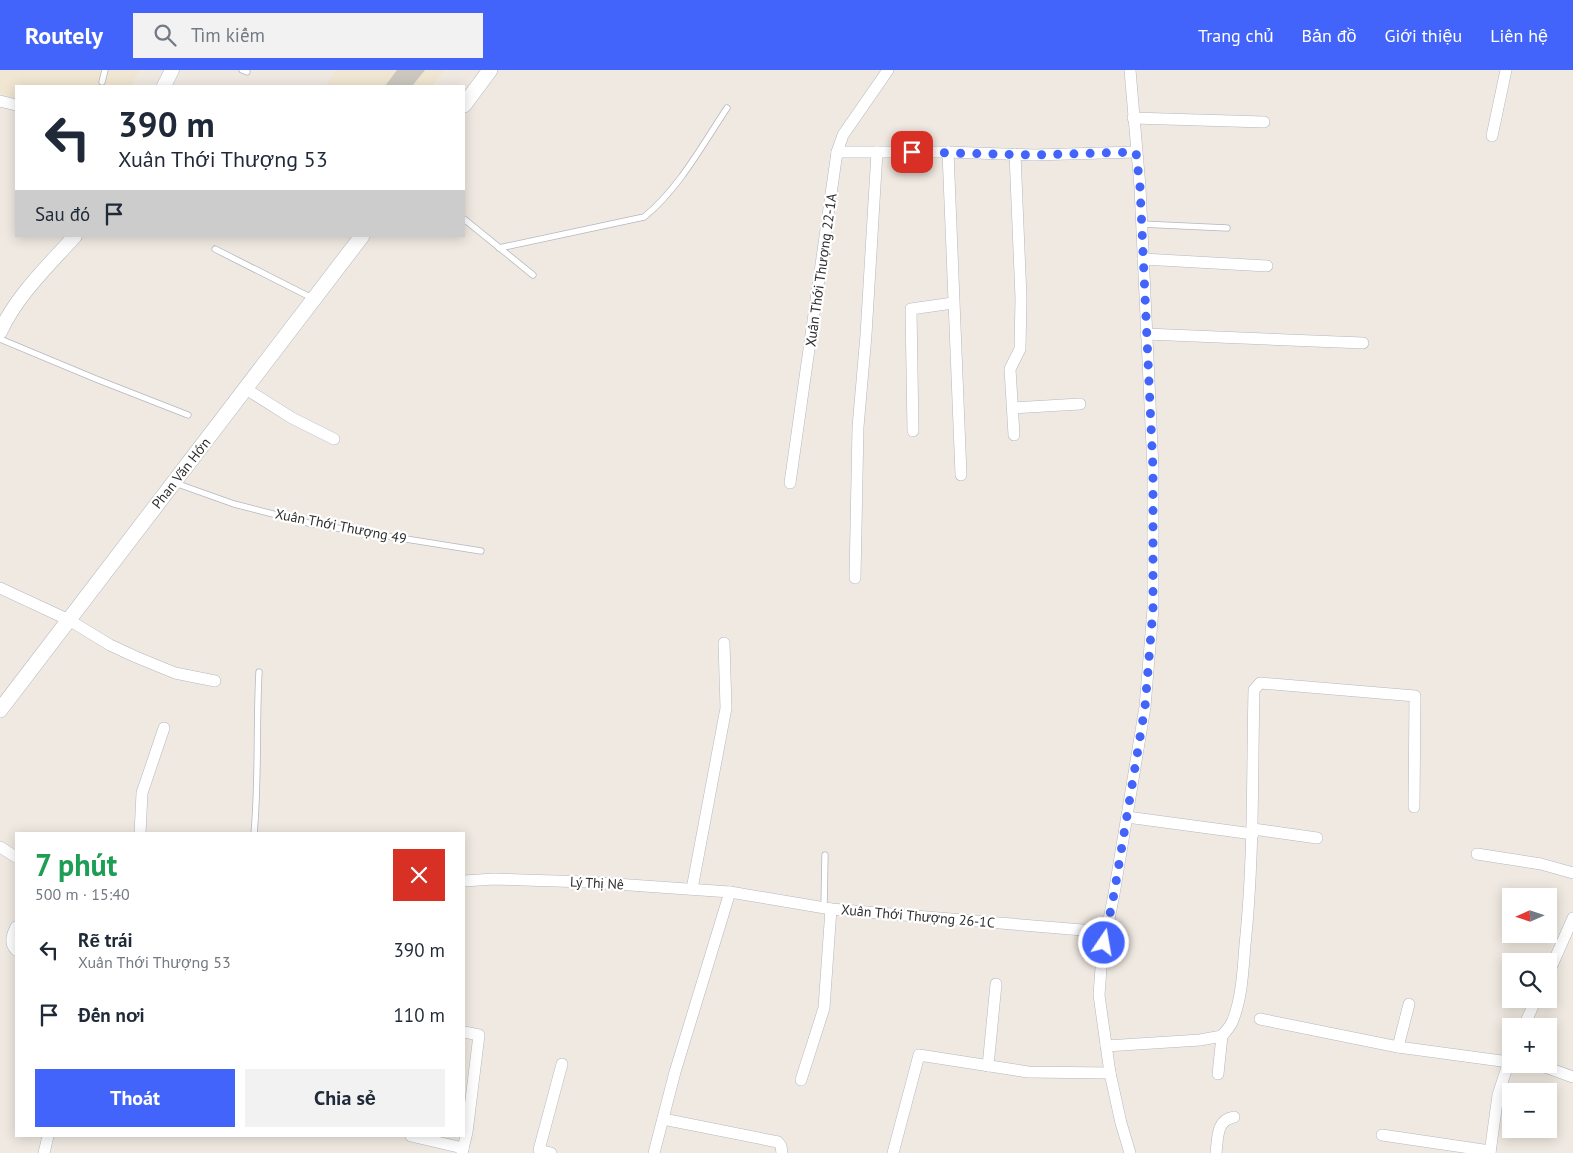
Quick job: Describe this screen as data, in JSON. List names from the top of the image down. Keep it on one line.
{"streets":{"main road":["Phan Văn Hớn"],"street":["Xuân Thới Thượng 22-1A","Lý Thị Nê","Xuân Thới Thượng 26-1C"],"lane":["Xuân Thới Thượng 49"]},"crossings":[["Phan Văn Hớn","Xuân Thới Thượng 49"],["Lý Thị Nê","Xuân Thới Thượng 26-1C"]],"north":"left","page":{"header":"Routely","search":"Tìm kiếm","nav":["Trang chủ","Bản đồ","Giới thiệu","Liên hệ"],"turn":["390 m","Xuân Thới Thượng 53"],"then":"Sau đó","heading":["7 phút","500 m · 15:40"],"map_buttons":["+","−"],"list":[{"name":"Rẽ trái","note":"Xuân Thới Thượng 53","value":"390 m"},{"name":"Đến nơi","value":"110 m"}],"buttons":["Thoát","Chia sẻ"]}}
